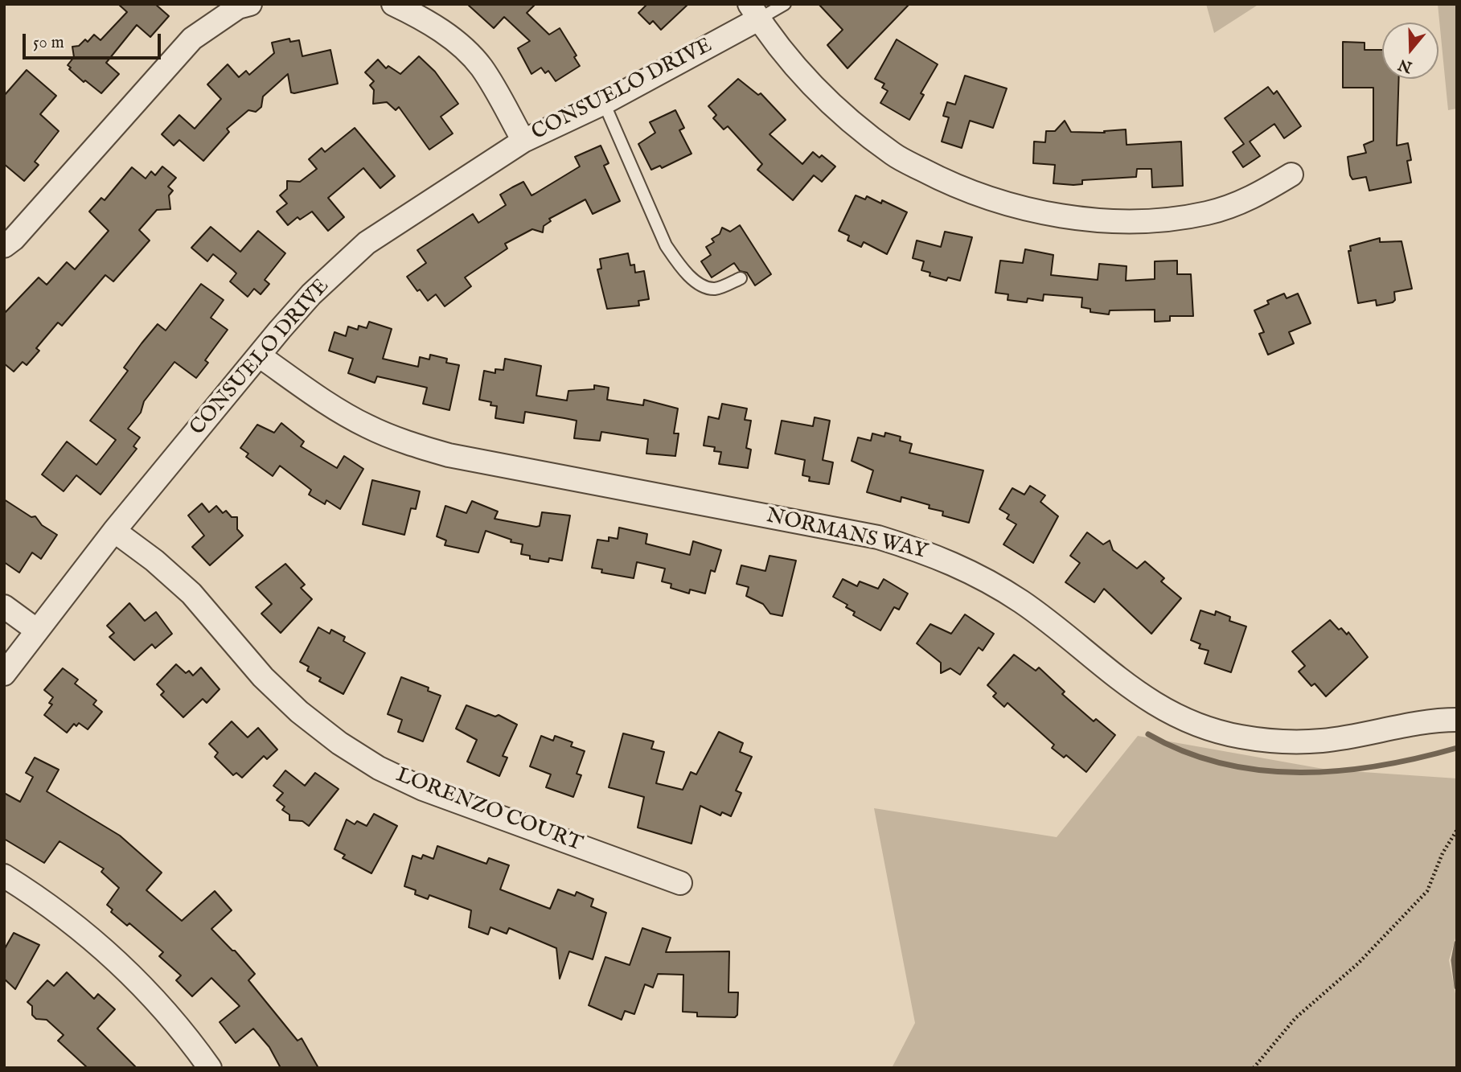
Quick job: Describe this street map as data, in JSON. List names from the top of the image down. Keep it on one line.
{"streets":{"street":["CONSUELO DRIVE","NORMANS WAY","LORENZO COURT"]},"crossings":[["CONSUELO DRIVE","NORMANS WAY"],["CONSUELO DRIVE","LORENZO COURT"]],"scale_bar":"50 m","north":"bottom"}
